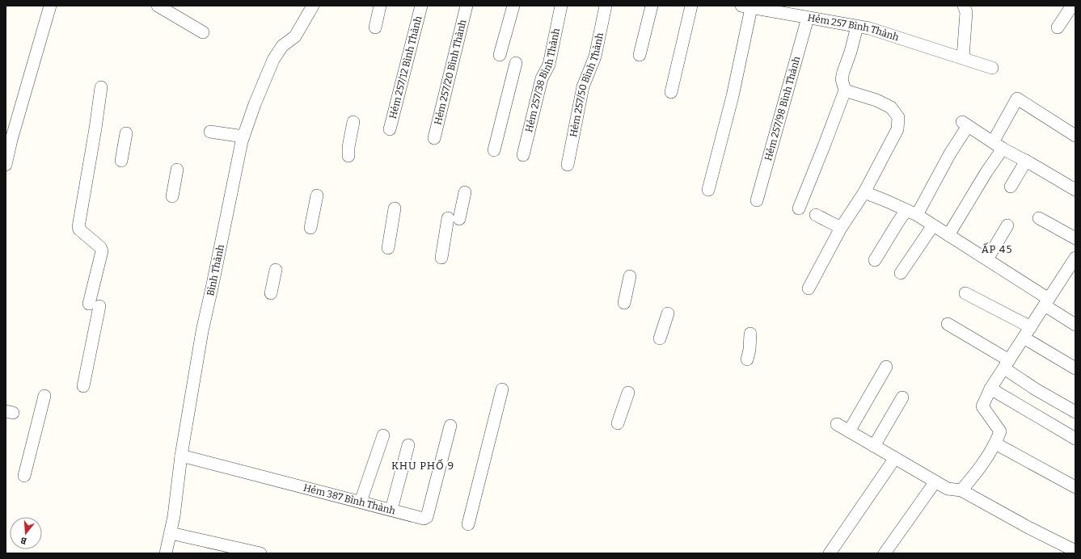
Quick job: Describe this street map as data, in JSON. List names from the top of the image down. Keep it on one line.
{"streets":{"street":["Hẻm 257 Bình Thành","Hẻm 257/12 Bình Thành","Hẻm 257/20 Bình Thành","Hẻm 257/38 Bình Thành","Hẻm 257/50 Bình Thành","Hẻm 257/98 Bình Thành","Bình Thành","Hẻm 387 Bình Thành"]},"crossings":[["Hẻm 257 Bình Thành","Hẻm 257/98 Bình Thành"],["Bình Thành","Hẻm 387 Bình Thành"]],"districts":["ẤP 45","KHU PHỐ 9"],"north":"bottom"}
